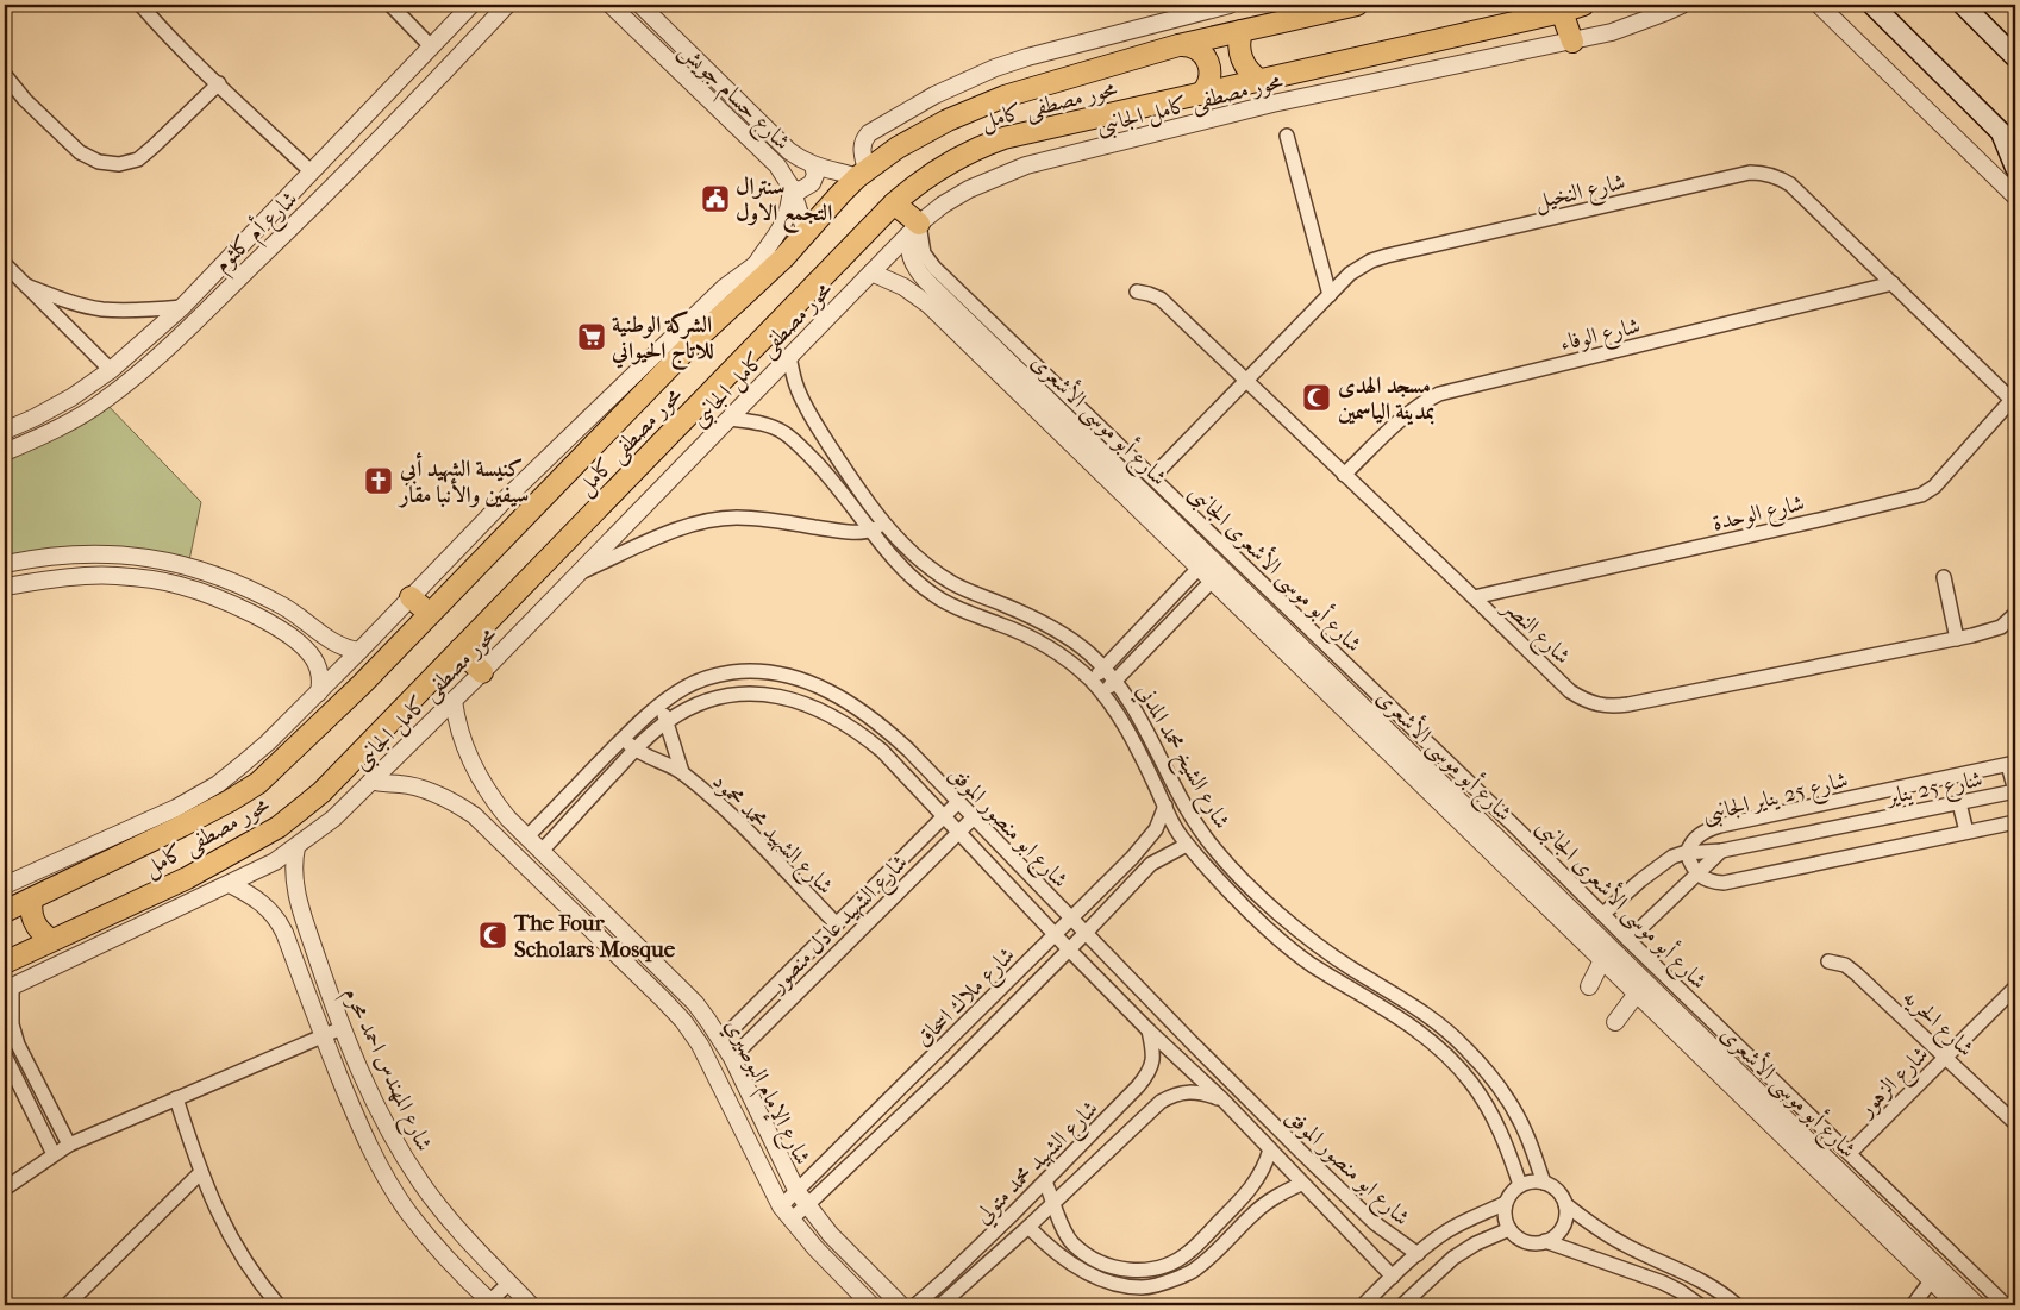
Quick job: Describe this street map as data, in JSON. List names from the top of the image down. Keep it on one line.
{"streets":{"main road":["محور مصطفى كامل"],"street":["شارع حسام جويش","محور مصطفى كامل الجانبى","شارع النخيل","شارع أم كلثوم","شارع الوفاء","شارع أبو موسى الأشعرى","شارع الوحدة","شارع أبو موسى الأشعرى الجانبى","شارع النصر","شارع الشيخ محمد المدني","شارع 25 يناير","شارع 25 يناير الجانبى","شارع ابو منصور الموفق","شارع الشهيد محمد محمود","شارع الشهيد عادل منصور","شارع ملاك اسحاق","شارع الحريه","شارع المهندس احمد محرم","شارع الزهور","شارع الإمام البوصيري","شارع الشهيد محمد متولي"]},"crossings":[["شارع حسام جويش","محور مصطفى كامل"],["محور مصطفى كامل الجانبى","شارع أبو موسى الأشعرى"],["محور مصطفى كامل الجانبى","شارع أبو موسى الأشعرى الجانبى"],["محور مصطفى كامل الجانبى","شارع الشيخ محمد المدني"],["محور مصطفى كامل الجانبى","شارع المهندس احمد محرم"],["محور مصطفى كامل الجانبى","شارع الإمام البوصيري"],["شارع النخيل","شارع الوفاء"],["شارع النخيل","شارع الوحدة"],["شارع النخيل","شارع أبو موسى الأشعرى الجانبى"],["شارع النخيل","شارع النصر"],["شارع الوفاء","شارع النصر"],["شارع أبو موسى الأشعرى","شارع أبو موسى الأشعرى الجانبى"],["شارع الوحدة","شارع النصر"],["شارع أبو موسى الأشعرى الجانبى","شارع 25 يناير"],["شارع أبو موسى الأشعرى الجانبى","شارع الزهور"],["شارع الشيخ محمد المدني","شارع ملاك اسحاق"],["شارع 25 يناير","شارع 25 يناير الجانبى"],["شارع ابو منصور الموفق","شارع الشهيد محمد محمود"],["شارع ابو منصور الموفق","شارع الشهيد عادل منصور"],["شارع ابو منصور الموفق","شارع ملاك اسحاق"],["شارع ابو منصور الموفق","شارع الإمام البوصيري"],["شارع ابو منصور الموفق","شارع الشهيد محمد متولي"],["شارع الشهيد محمد محمود","شارع الشهيد عادل منصور"],["شارع الشهيد عادل منصور","شارع الإمام البوصيري"],["شارع ملاك اسحاق","شارع الإمام البوصيري"],["شارع الحريه","شارع الزهور"]],"places":{"public building":["سنترال التجمع الاول"],"supermarket":["الشركة الوطنية للاتاج الحيواني"],"mosque":["مسجد الهدى بمدينة الياسمين","The Four Scholars Mosque"],"church":["كنيسة الشهيد أبي سيفين والأنبا مقار"]}}
